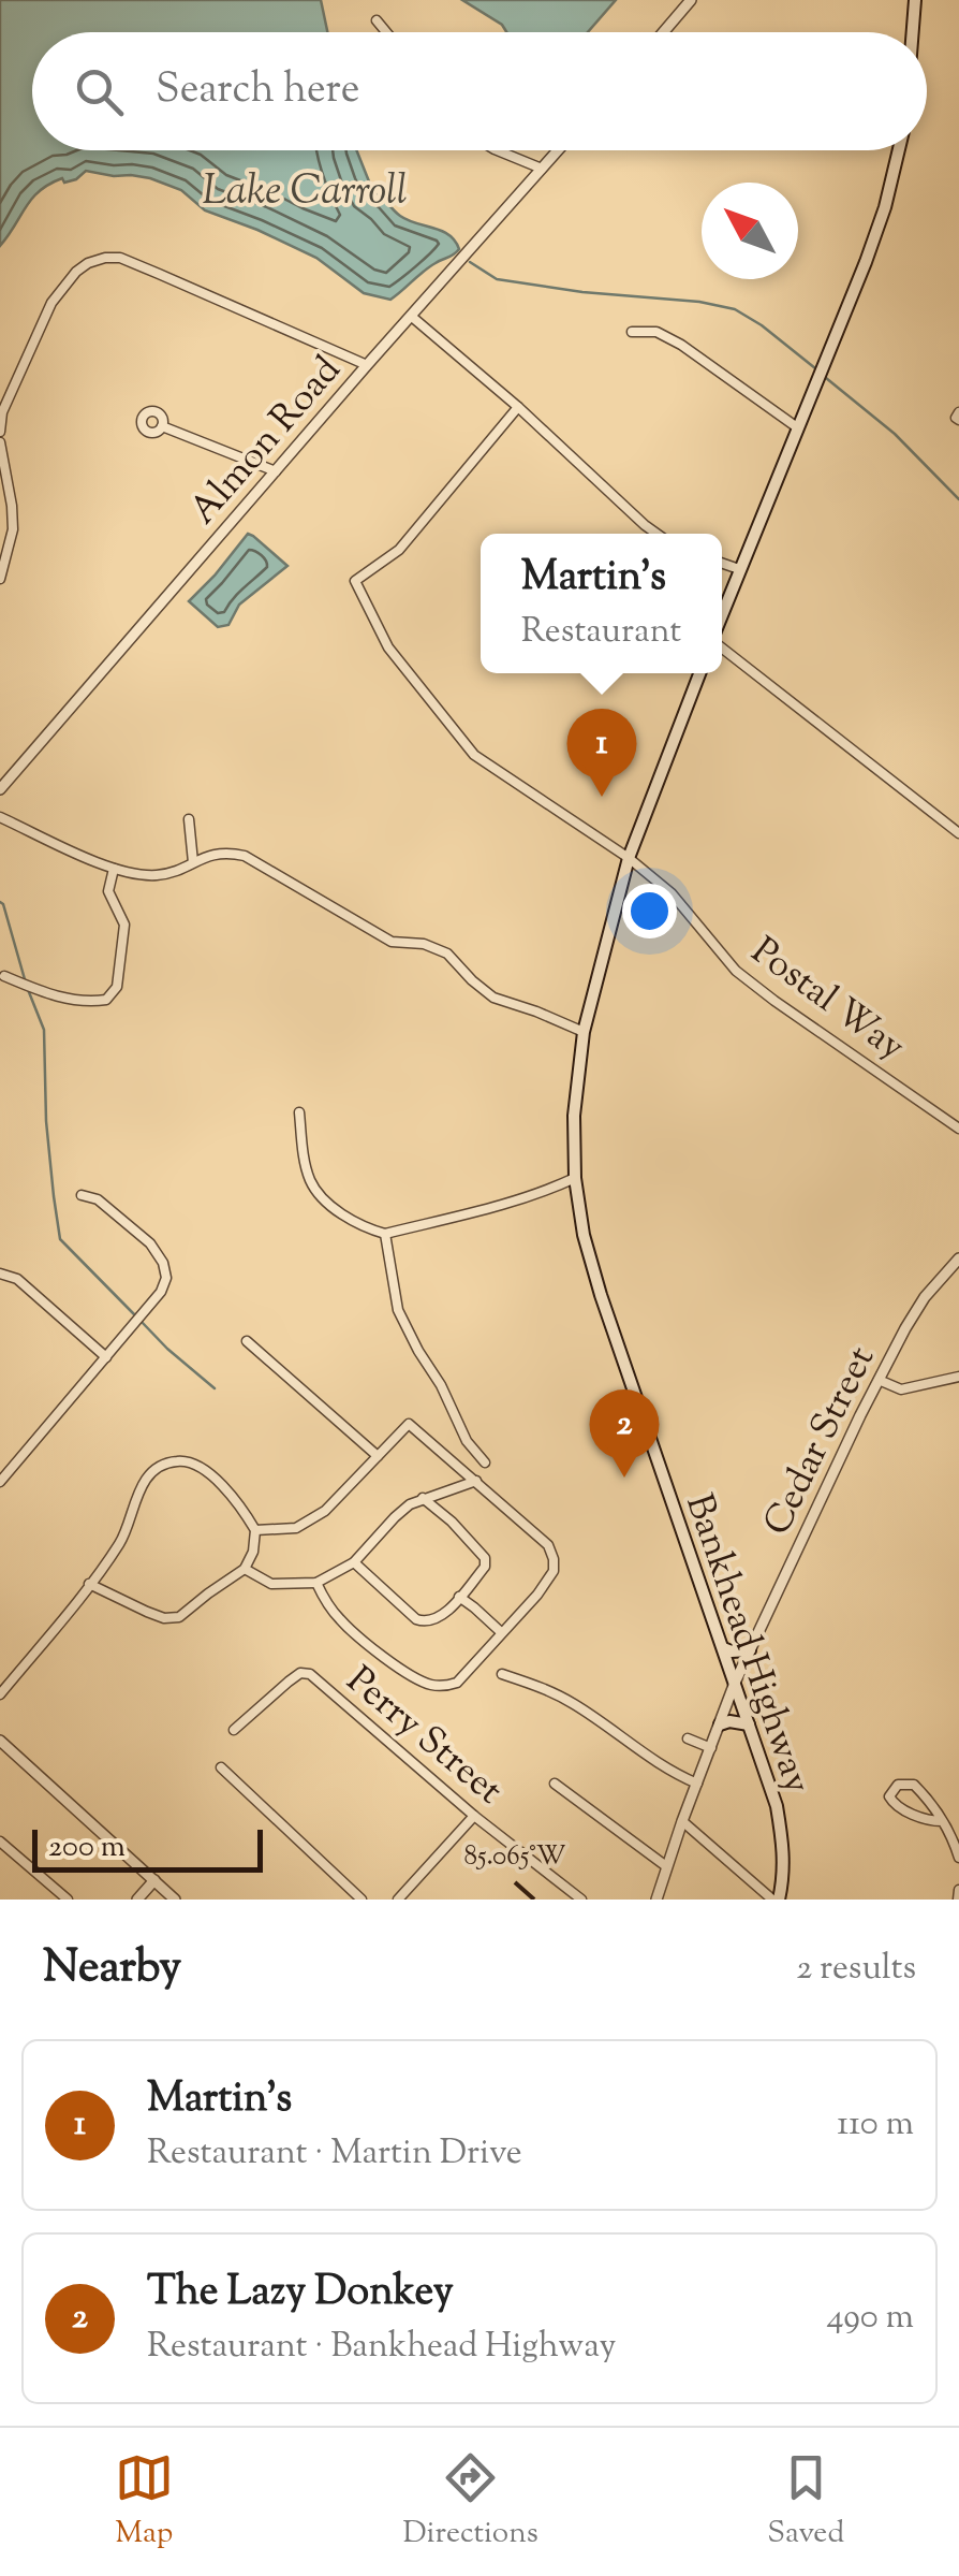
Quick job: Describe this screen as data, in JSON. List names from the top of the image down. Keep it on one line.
{"streets":{"main road":["Bankhead Highway"],"street":["Almon Road","Postal Way","Cedar Street","Perry Street"]},"crossings":[["Postal Way","Bankhead Highway"],["Cedar Street","Bankhead Highway"]],"water":["Lake Carroll"],"scale_bar":"200 m","north":"top left","page":{"search":"Search here","popup":["Martin's","Restaurant"],"pins":["1","2"],"scale":"200 m","heading":["Nearby","2 results"],"list":[{"mark":"1","name":"Martin's","note":"Restaurant · Martin Drive","value":"110 m"},{"mark":"2","name":"The Lazy Donkey","note":"Restaurant · Bankhead Highway","value":"490 m"}],"nav":["Map","Directions","Saved"]},"coordinates":["85.065°W"]}
